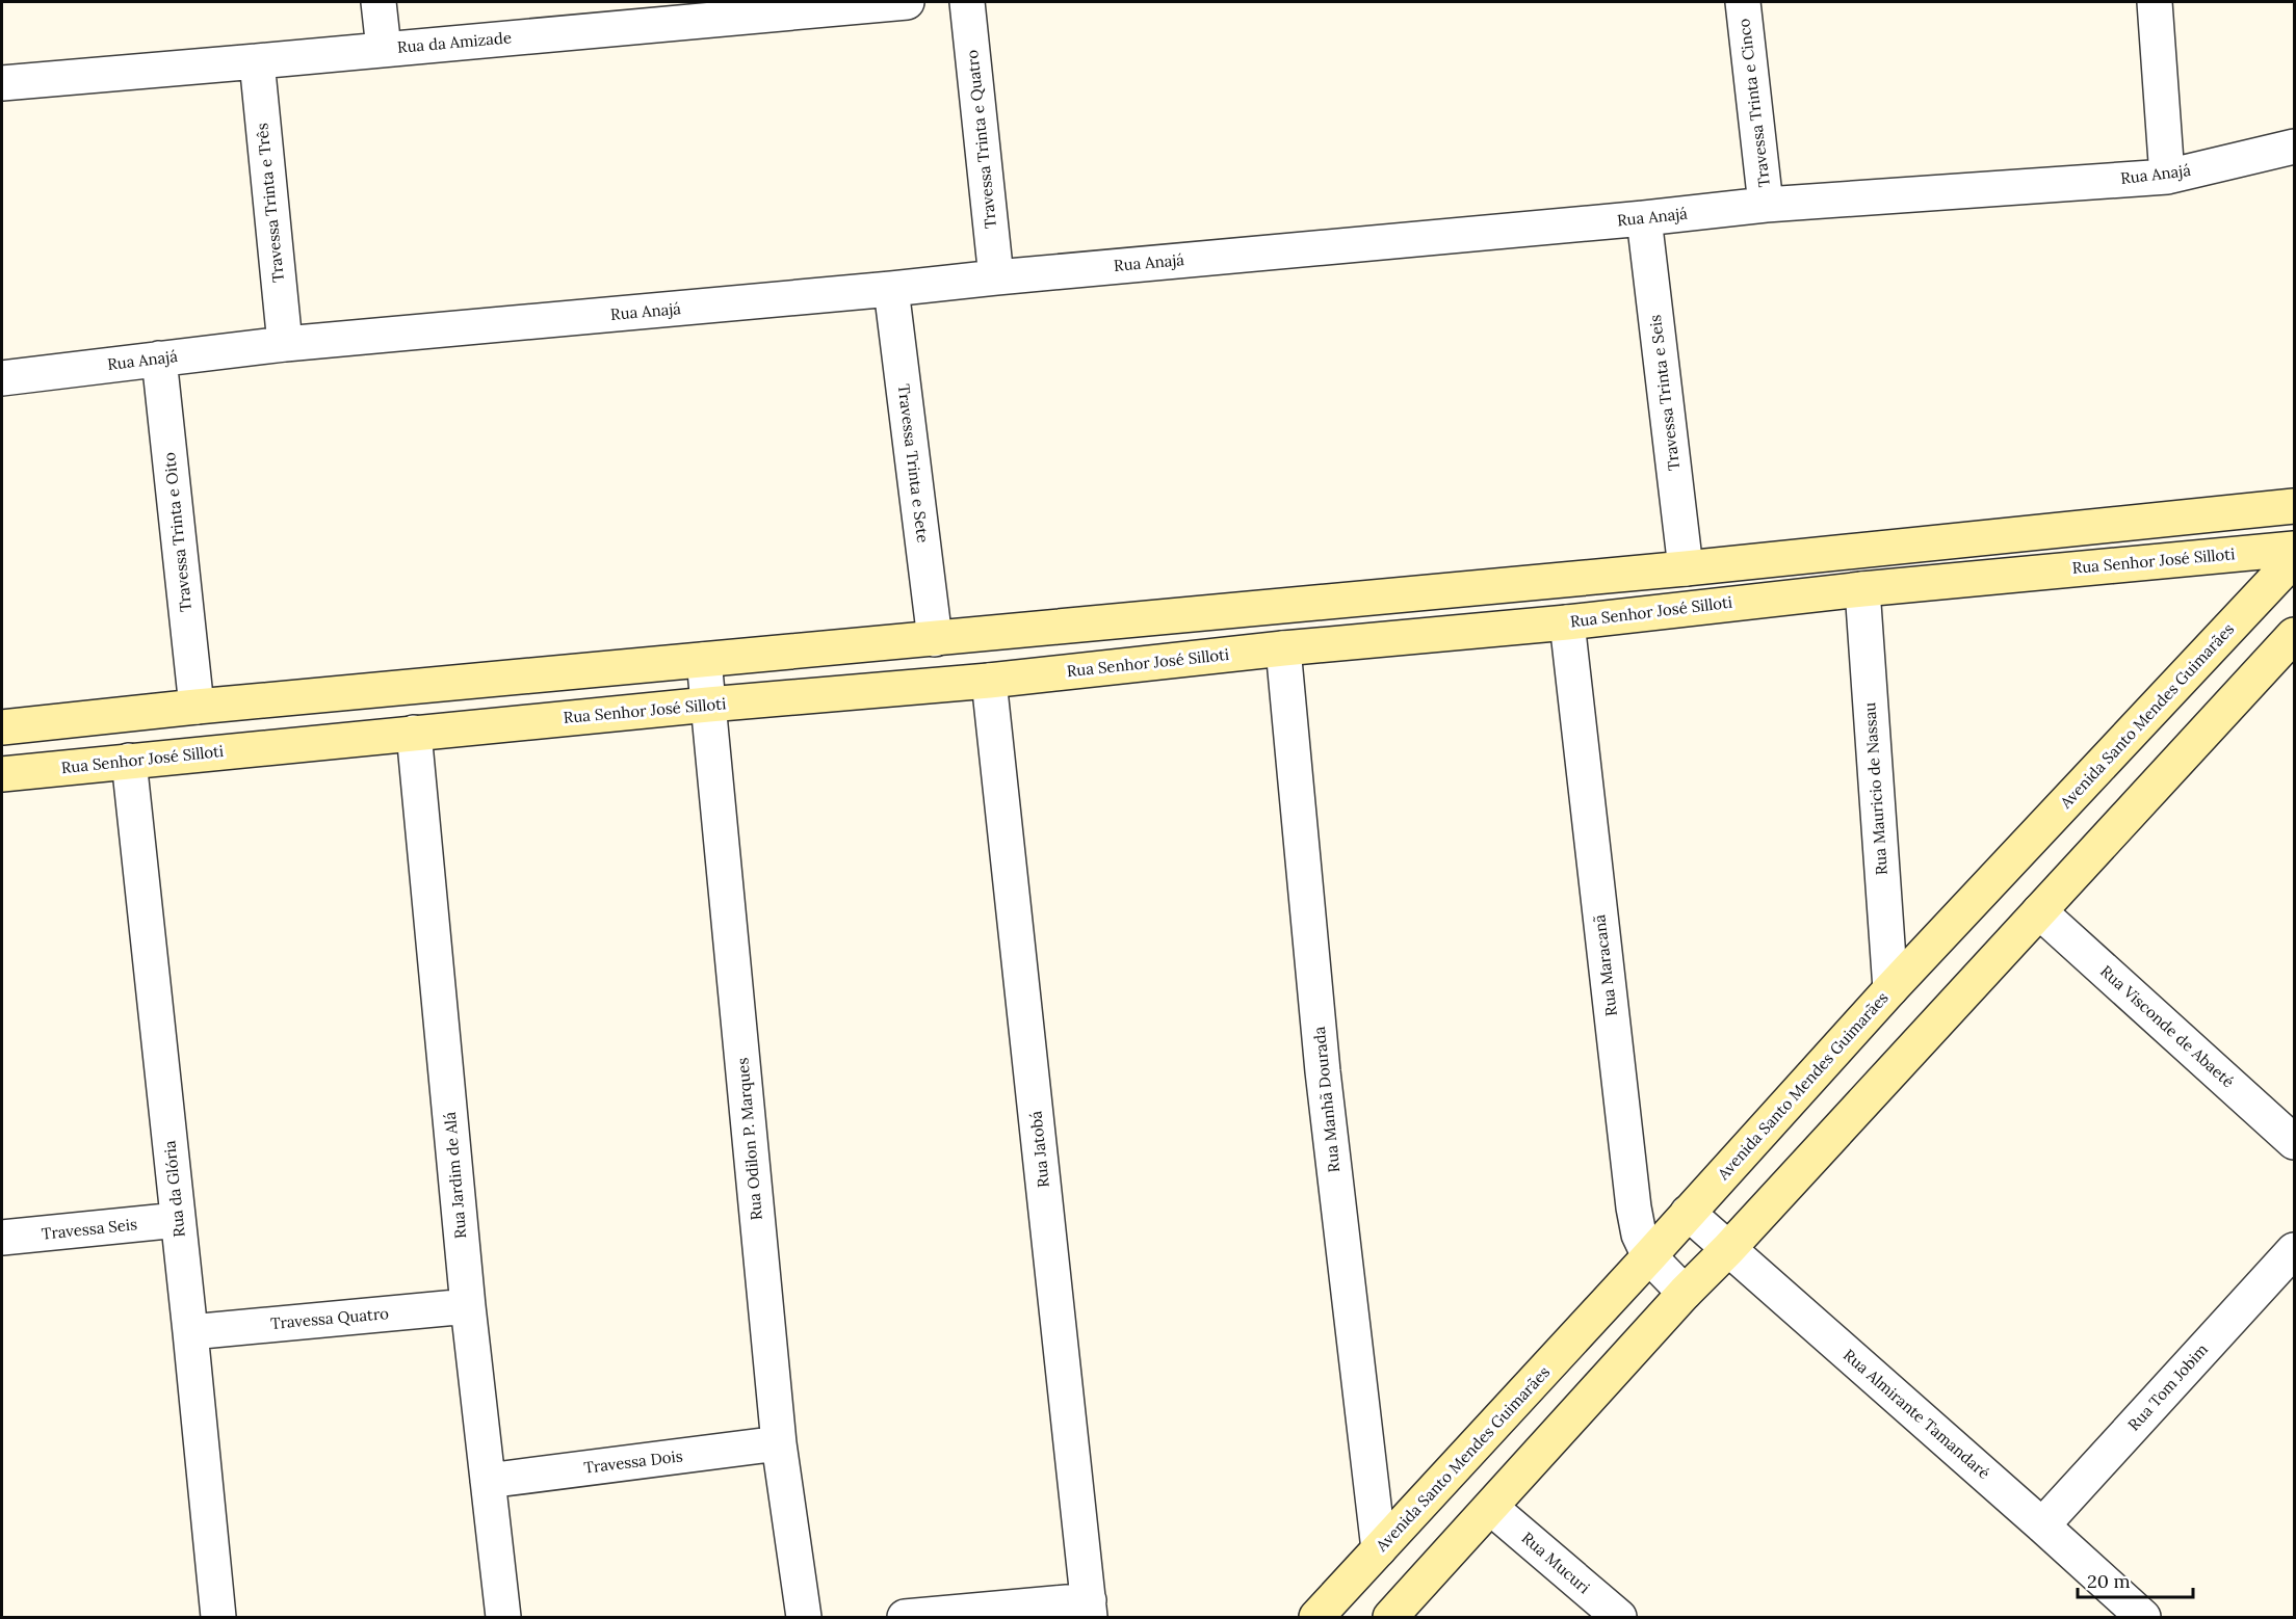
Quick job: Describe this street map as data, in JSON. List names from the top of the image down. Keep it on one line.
{"streets":{"street":["Rua da Amizade","Travessa Trinta e Cinco","Travessa Trinta e Quatro","Rua Anajá","Travessa Trinta e Três","Travessa Trinta e Seis","Travessa Trinta e Sete","Travessa Trinta e Oito","Rua Senhor José Silloti","Avenida Santo Mendes Guimarães","Rua Mauricio de Nassau","Rua Maracanã","Rua Visconde de Abaeté","Rua Manhã Dourada","Rua Odilon P. Marques","Rua Jatobá","Rua Jardim de Alá","Rua da Glória","Travessa Seis","Travessa Quatro","Rua Tom Jobim","Rua Almirante Tamandaré","Travessa Dois","Rua Mucuri"]},"crossings":[["Rua da Amizade","Travessa Trinta e Três"],["Travessa Trinta e Cinco","Rua Anajá"],["Travessa Trinta e Quatro","Rua Anajá"],["Rua Anajá","Travessa Trinta e Três"],["Rua Anajá","Travessa Trinta e Seis"],["Rua Anajá","Travessa Trinta e Sete"],["Rua Anajá","Travessa Trinta e Oito"],["Rua Senhor José Silloti","Rua Mauricio de Nassau"],["Rua Senhor José Silloti","Rua Maracanã"],["Rua Senhor José Silloti","Rua Manhã Dourada"],["Rua Senhor José Silloti","Rua Odilon P. Marques"],["Rua Senhor José Silloti","Rua Jatobá"],["Rua Senhor José Silloti","Rua Jardim de Alá"],["Rua Senhor José Silloti","Rua da Glória"],["Avenida Santo Mendes Guimarães","Rua Mauricio de Nassau"],["Avenida Santo Mendes Guimarães","Rua Maracanã"],["Avenida Santo Mendes Guimarães","Rua Manhã Dourada"],["Avenida Santo Mendes Guimarães","Rua Almirante Tamandaré"],["Rua Odilon P. Marques","Travessa Dois"],["Rua Jardim de Alá","Travessa Quatro"],["Rua Jardim de Alá","Travessa Dois"],["Rua da Glória","Travessa Seis"],["Rua da Glória","Travessa Quatro"],["Rua Tom Jobim","Rua Almirante Tamandaré"]],"scale_bar":"20 m"}
